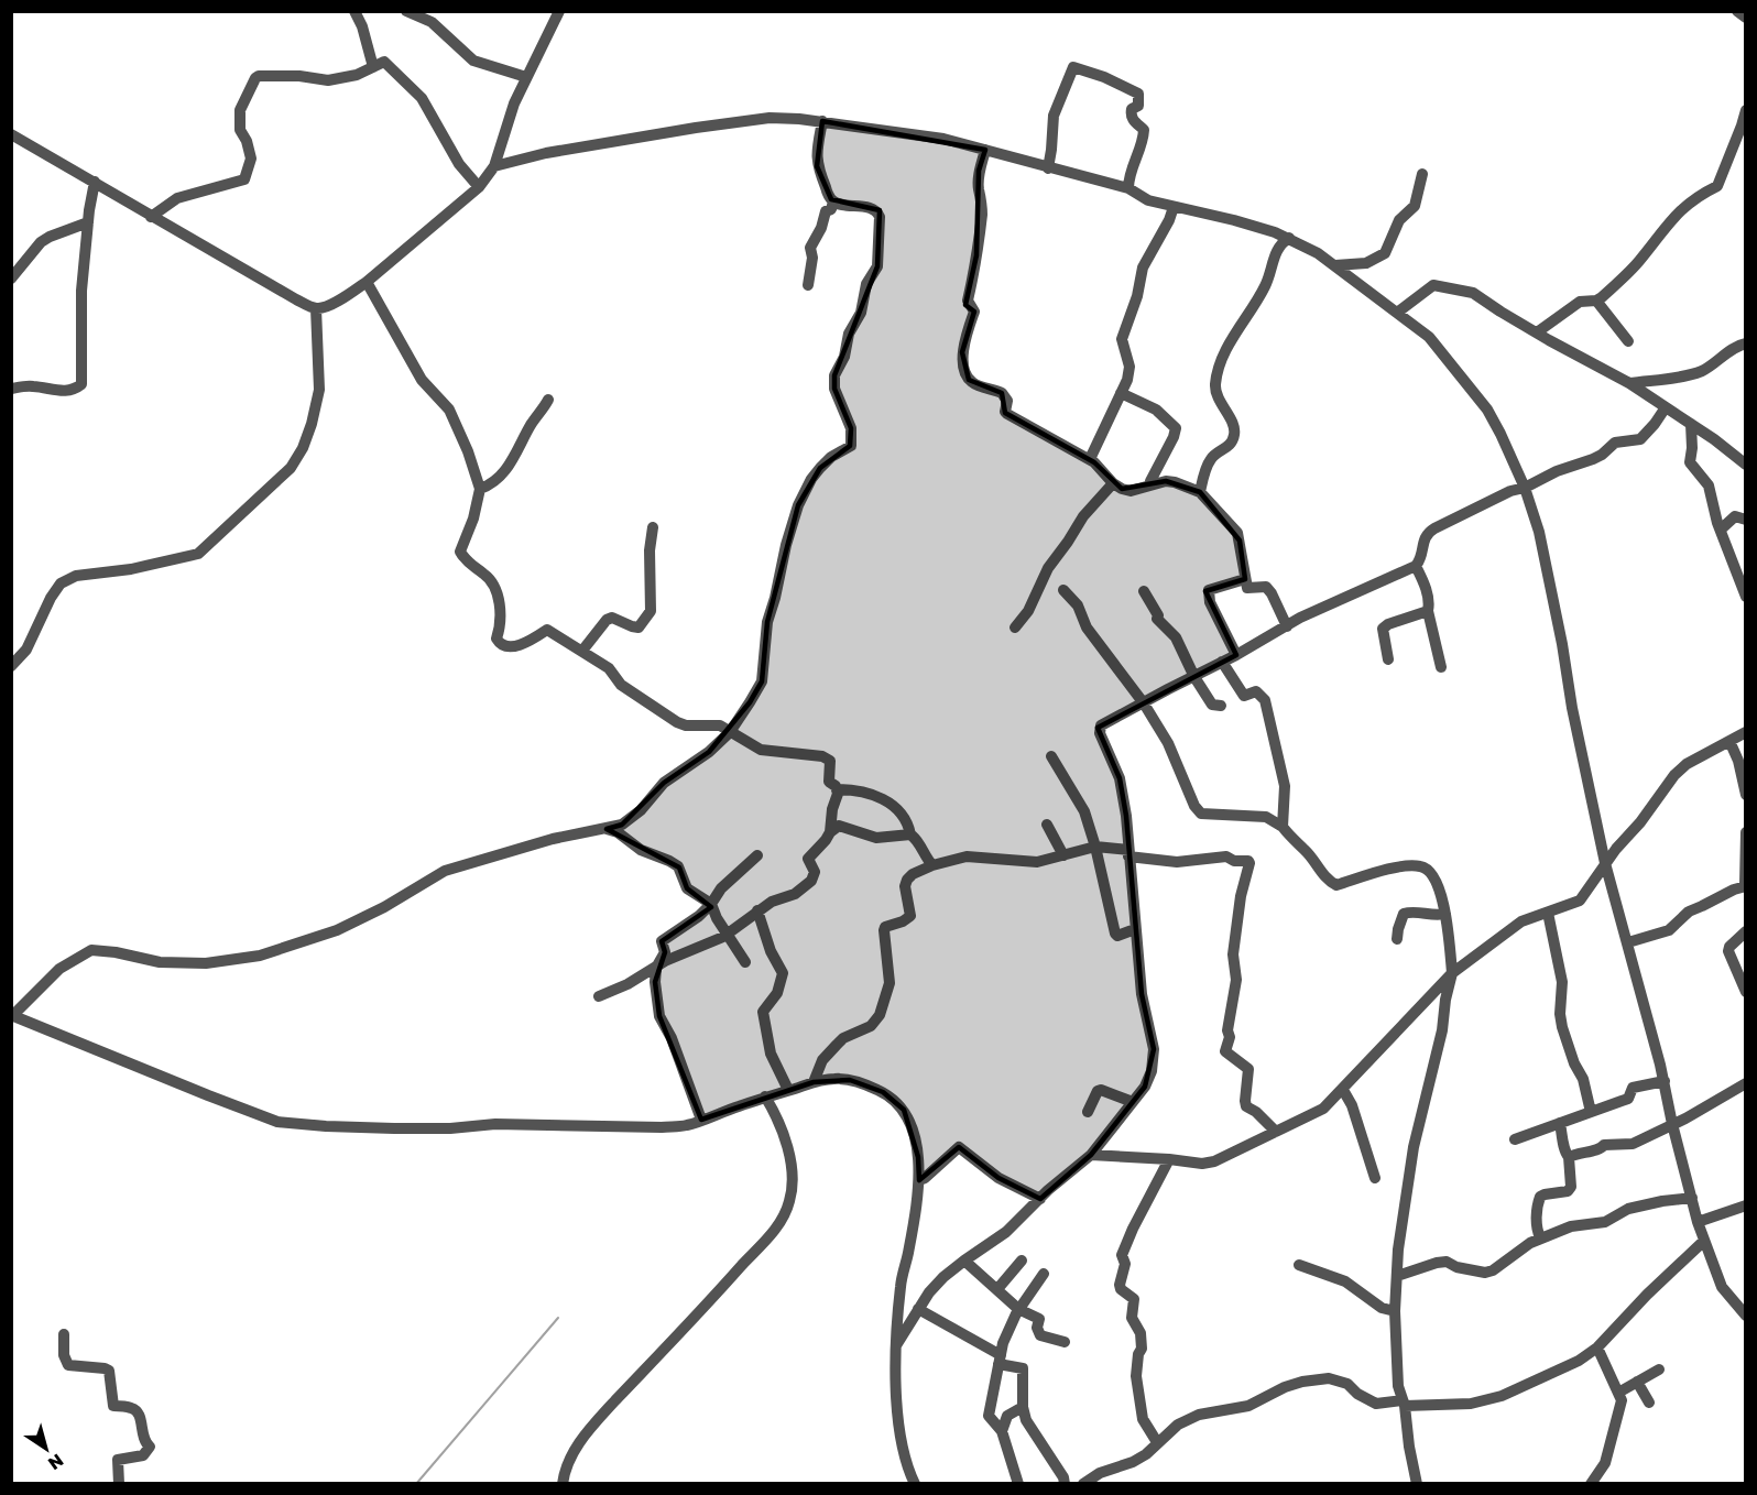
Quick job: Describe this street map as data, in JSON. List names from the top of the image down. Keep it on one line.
{"north":"bottom right"}
